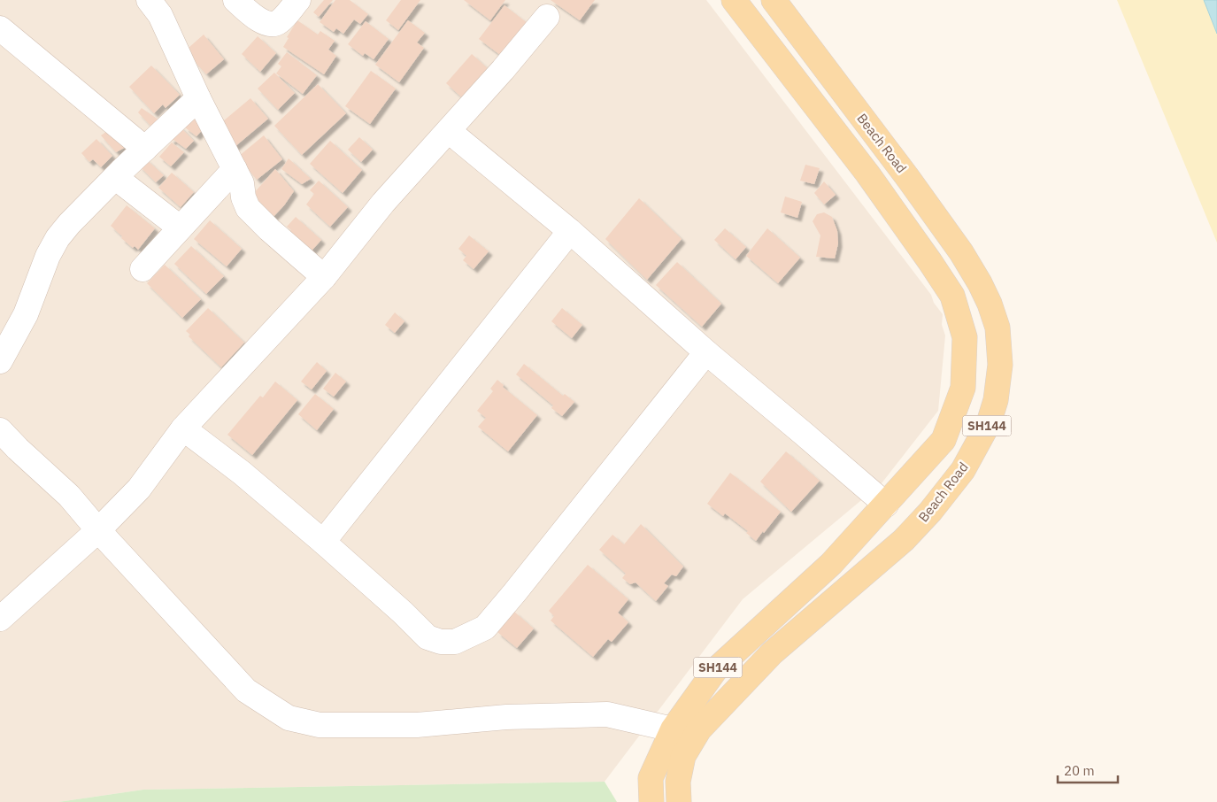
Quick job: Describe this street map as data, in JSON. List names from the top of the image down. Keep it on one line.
{"streets":{"main road":["Beach Road","SH144"]},"crossings":[["Beach Road","SH144"]],"scale_bar":"20 m"}
